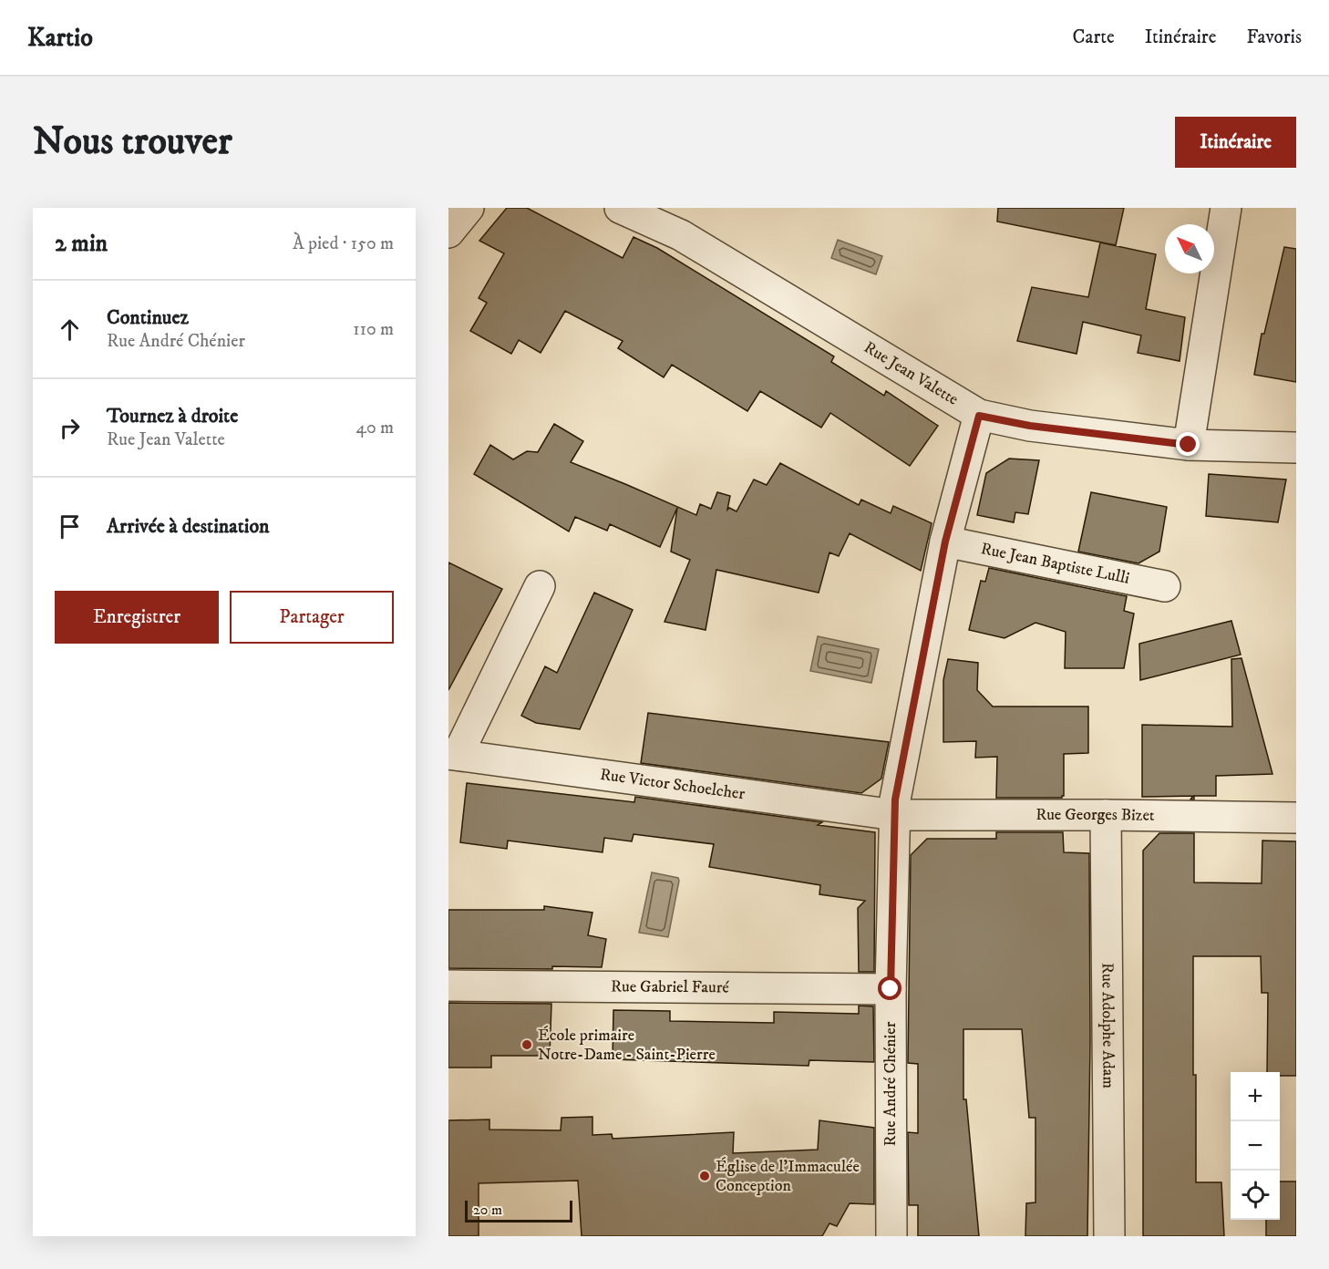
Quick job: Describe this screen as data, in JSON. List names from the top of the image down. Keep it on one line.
{"streets":{"street":["Rue Jean Valette","Rue Jean Baptiste Lulli","Rue Victor Schoelcher","Rue Georges Bizet","Rue Gabriel Fauré","Rue Adolphe Adam","Rue André Chénier"]},"crossings":[["Rue Jean Valette","Rue André Chénier"],["Rue Jean Baptiste Lulli","Rue André Chénier"],["Rue Victor Schoelcher","Rue Georges Bizet"],["Rue Victor Schoelcher","Rue André Chénier"],["Rue Georges Bizet","Rue Adolphe Adam"],["Rue Georges Bizet","Rue André Chénier"],["Rue Gabriel Fauré","Rue André Chénier"]],"places":["École primaire Notre-Dame - Saint-Pierre","Église de l'Immaculée Conception"],"scale_bar":"20 m","north":"top left","page":{"header":"Kartio","nav":["Carte","Itinéraire","Favoris"],"buttons":["Itinéraire",["Enregistrer","Partager"]],"title":"Nous trouver","heading":["2 min","À pied · 150 m"],"list":[["Continuez","Rue André Chénier","110 m"],["Tournez à droite","Rue Jean Valette","40 m"],"Arrivée à destination"],"map_buttons":["+","−"],"scale":"20 m"}}
